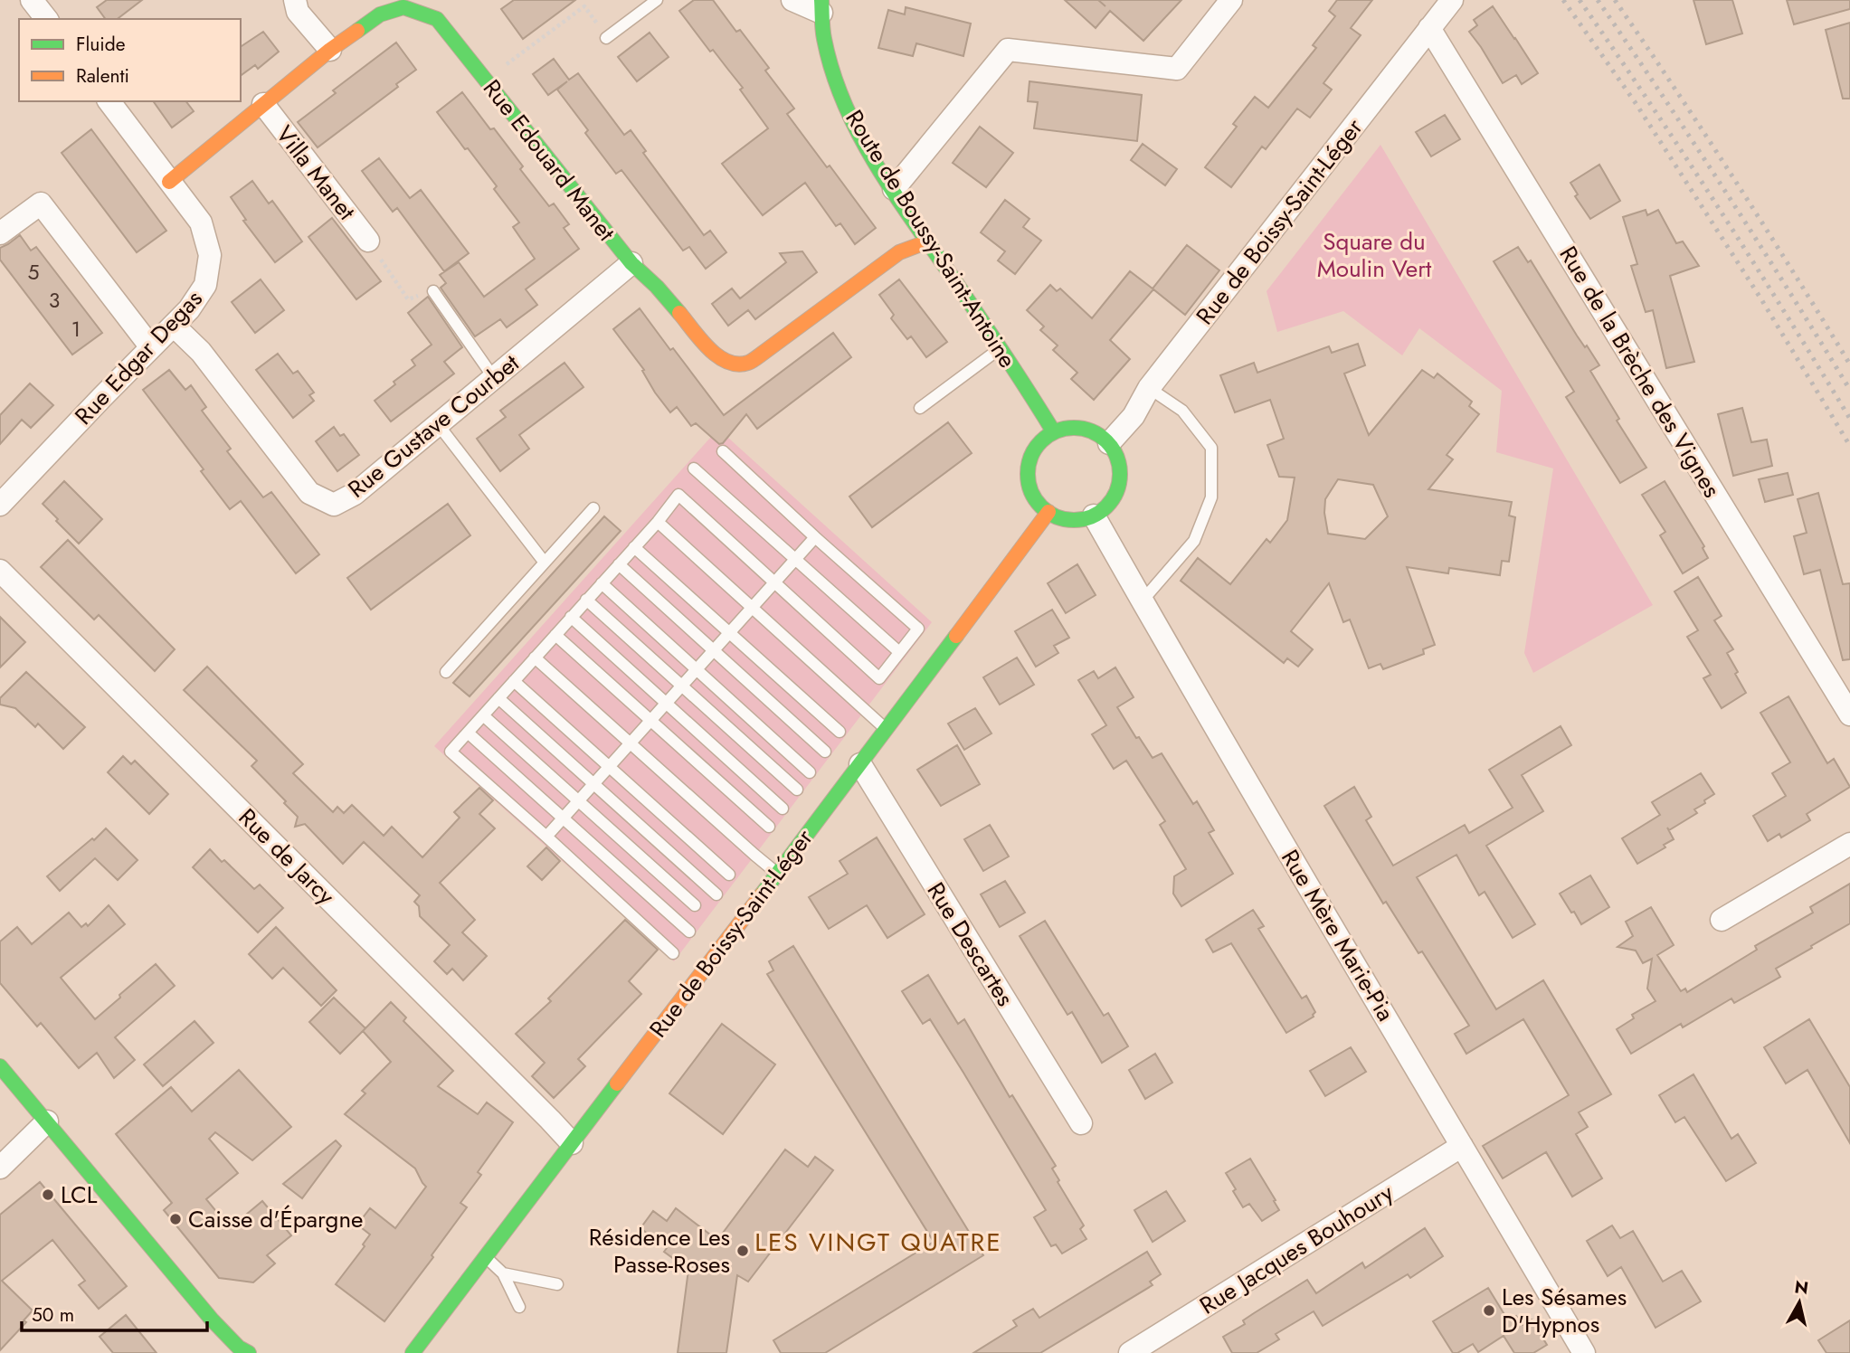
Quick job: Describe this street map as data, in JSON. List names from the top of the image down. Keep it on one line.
{"streets":{"main road":["Rue Edouard Manet","Rue de Boissy-Saint-Léger","Route de Boussy-Saint-Antoine"],"street":["Villa Manet","Rue Edgar Degas","Rue de la Brèche des Vignes","Rue Gustave Courbet","Rue de Jarcy","Rue Mère Marie-Pia","Rue Descartes","Rue Jacques Bouhoury"]},"crossings":[["Rue Edouard Manet","Villa Manet"],["Rue Edouard Manet","Route de Boussy-Saint-Antoine"],["Rue Edouard Manet","Rue Edgar Degas"],["Rue Edouard Manet","Rue Gustave Courbet"],["Rue de Boissy-Saint-Léger","Route de Boussy-Saint-Antoine"],["Rue de Boissy-Saint-Léger","Rue de la Brèche des Vignes"],["Rue de Boissy-Saint-Léger","Rue de Jarcy"],["Rue de Boissy-Saint-Léger","Rue Mère Marie-Pia"],["Rue de Boissy-Saint-Léger","Rue Descartes"],["Route de Boussy-Saint-Antoine","Rue Mère Marie-Pia"],["Rue Edgar Degas","Rue Gustave Courbet"],["Rue Mère Marie-Pia","Rue Jacques Bouhoury"]],"districts":["LES VINGT QUATRE"],"parks":["Square du Moulin Vert"],"places":["LCL","Caisse d'Épargne","Résidence Les Passe-Roses","Les Sésames D'Hypnos"],"house_numbers":["5","3","1"],"legend":["Fluide","Ralenti"],"scale_bar":"50 m","north":"top"}
